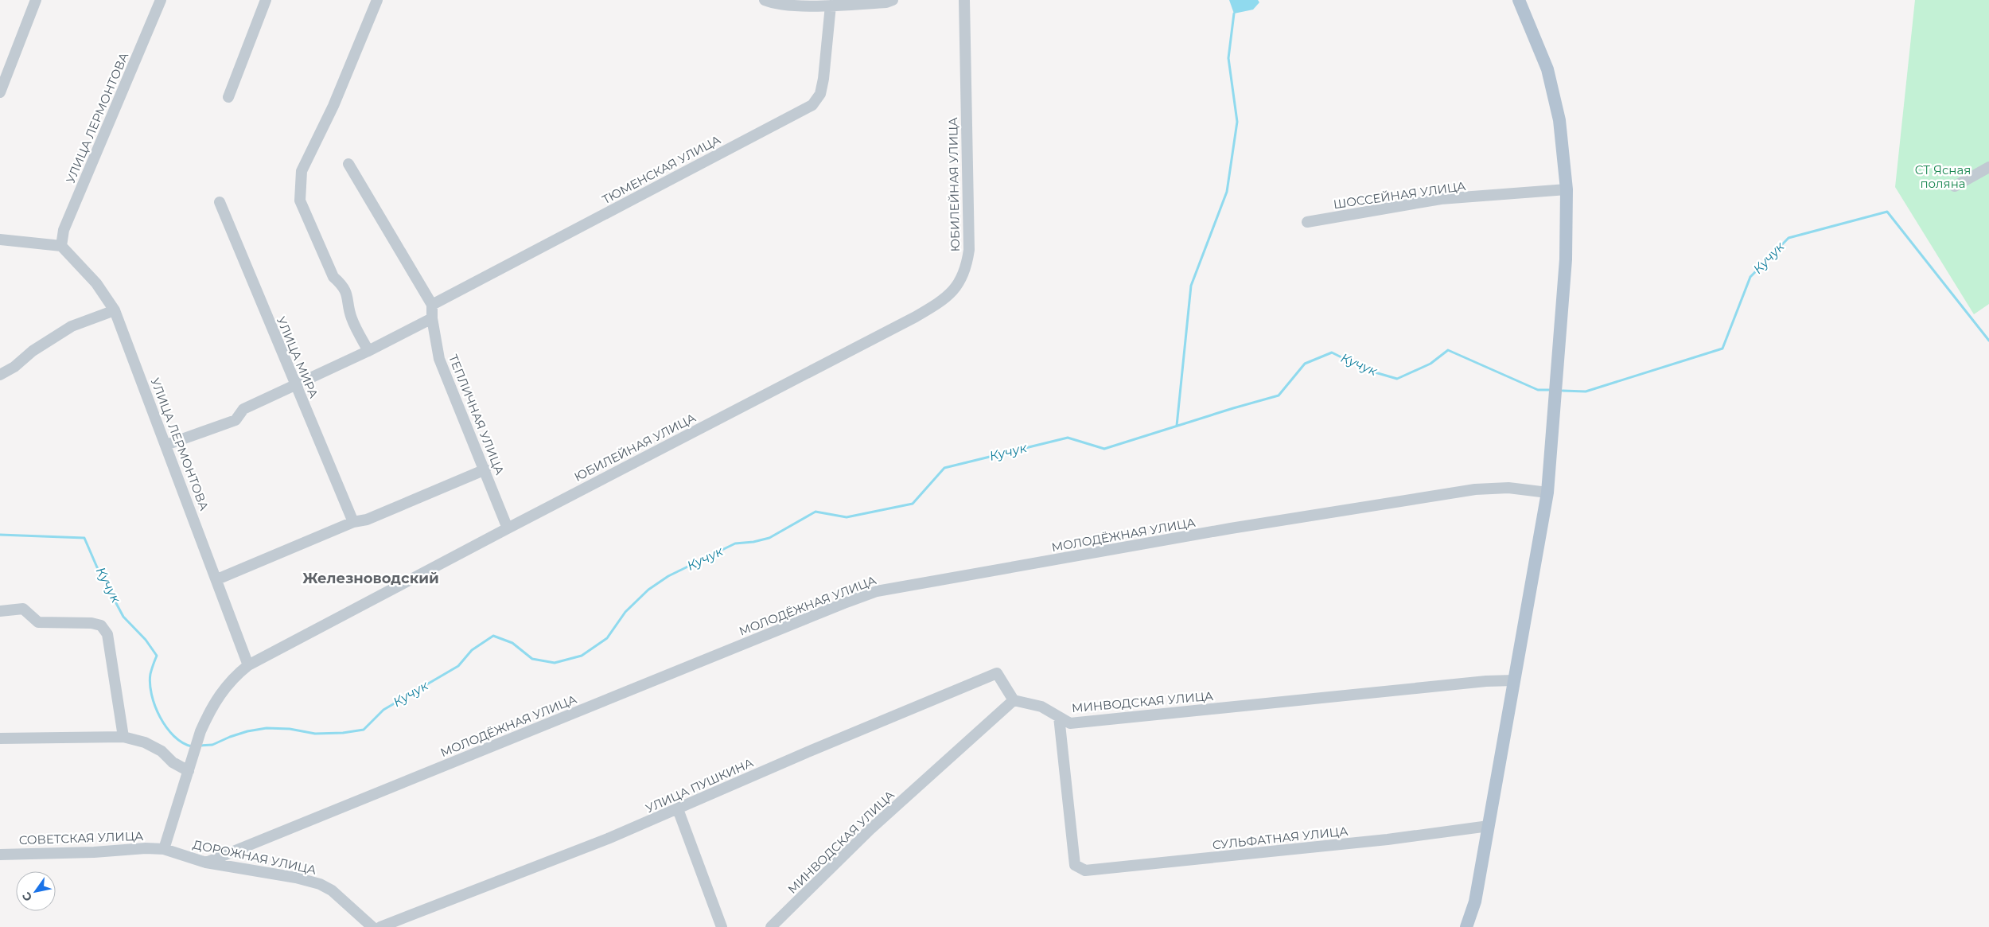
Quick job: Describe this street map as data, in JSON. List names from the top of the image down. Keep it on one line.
{"streets":{"street":["УЛИЦА ЛЕРМОНТОВА","ТЮМЕНСКАЯ УЛИЦА","ЮБИЛЕЙНАЯ УЛИЦА","ШОССЕЙНАЯ УЛИЦА","УЛИЦА МИРА","ТЕПЛИЧНАЯ УЛИЦА","МОЛОДЁЖНАЯ УЛИЦА","МИНВОДСКАЯ УЛИЦА","УЛИЦА ПУШКИНА","СОВЕТСКАЯ УЛИЦА","СУЛЬФАТНАЯ УЛИЦА","ДОРОЖНАЯ УЛИЦА"]},"crossings":[["УЛИЦА ЛЕРМОНТОВА","ЮБИЛЕЙНАЯ УЛИЦА"],["ТЮМЕНСКАЯ УЛИЦА","ТЕПЛИЧНАЯ УЛИЦА"],["ЮБИЛЕЙНАЯ УЛИЦА","ТЕПЛИЧНАЯ УЛИЦА"],["ЮБИЛЕЙНАЯ УЛИЦА","СОВЕТСКАЯ УЛИЦА"],["ЮБИЛЕЙНАЯ УЛИЦА","ДОРОЖНАЯ УЛИЦА"],["МОЛОДЁЖНАЯ УЛИЦА","ДОРОЖНАЯ УЛИЦА"],["МИНВОДСКАЯ УЛИЦА","УЛИЦА ПУШКИНА"],["МИНВОДСКАЯ УЛИЦА","СУЛЬФАТНАЯ УЛИЦА"],["СОВЕТСКАЯ УЛИЦА","ДОРОЖНАЯ УЛИЦА"]],"districts":["Железноводский"],"water":["Кучук"],"parks":["СТ Ясная поляна"],"north":"bottom left"}
